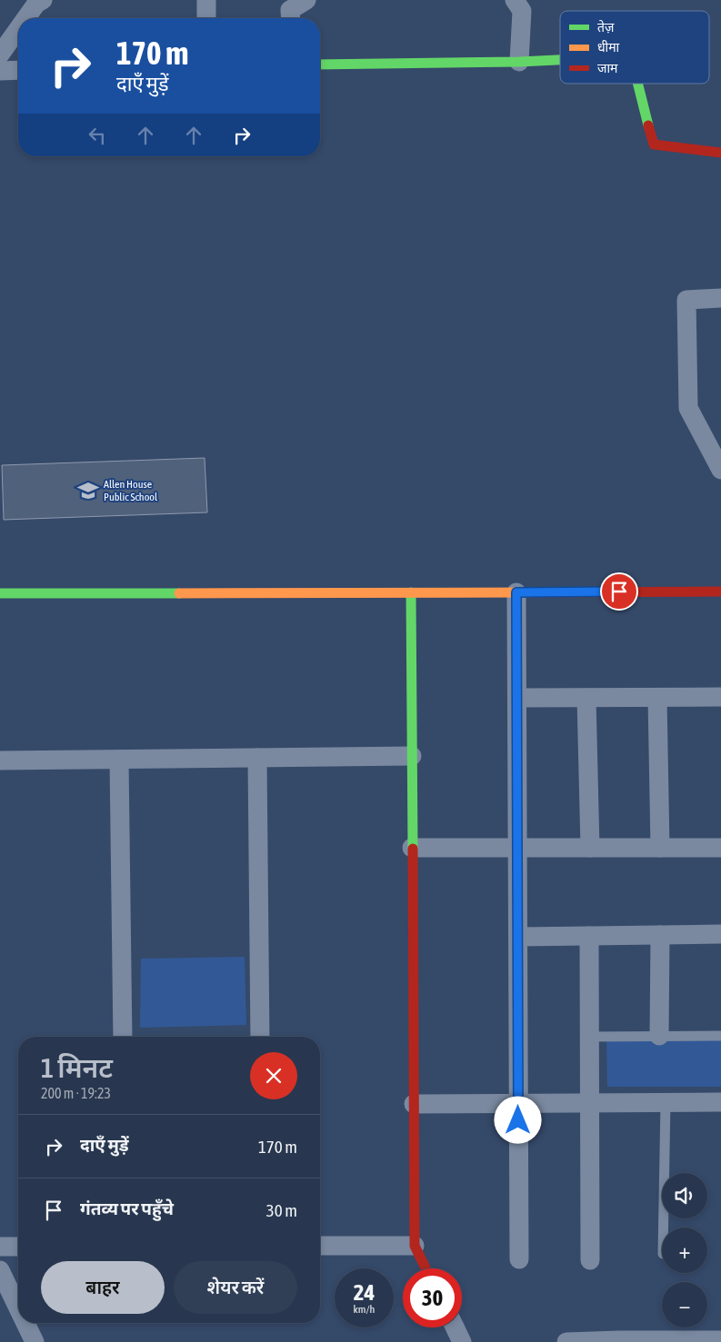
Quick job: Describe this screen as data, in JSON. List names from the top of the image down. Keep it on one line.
{"places":{"school or university":["Allen House Public School"]},"legend":["तेज़","धीमा","जाम"],"page":{"turn":["170 m","दाएँ मुड़ें"],"heading":["1 मिनट","200 m · 19:23"],"list":[{"name":"दाएँ मुड़ें","value":"170 m"},{"name":"गंतव्य पर पहुँचे","value":"30 m"}],"map_buttons":["+","−"],"buttons":["बाहर","शेयर करें"],"speed":"24 km/h","limit":"30"}}
